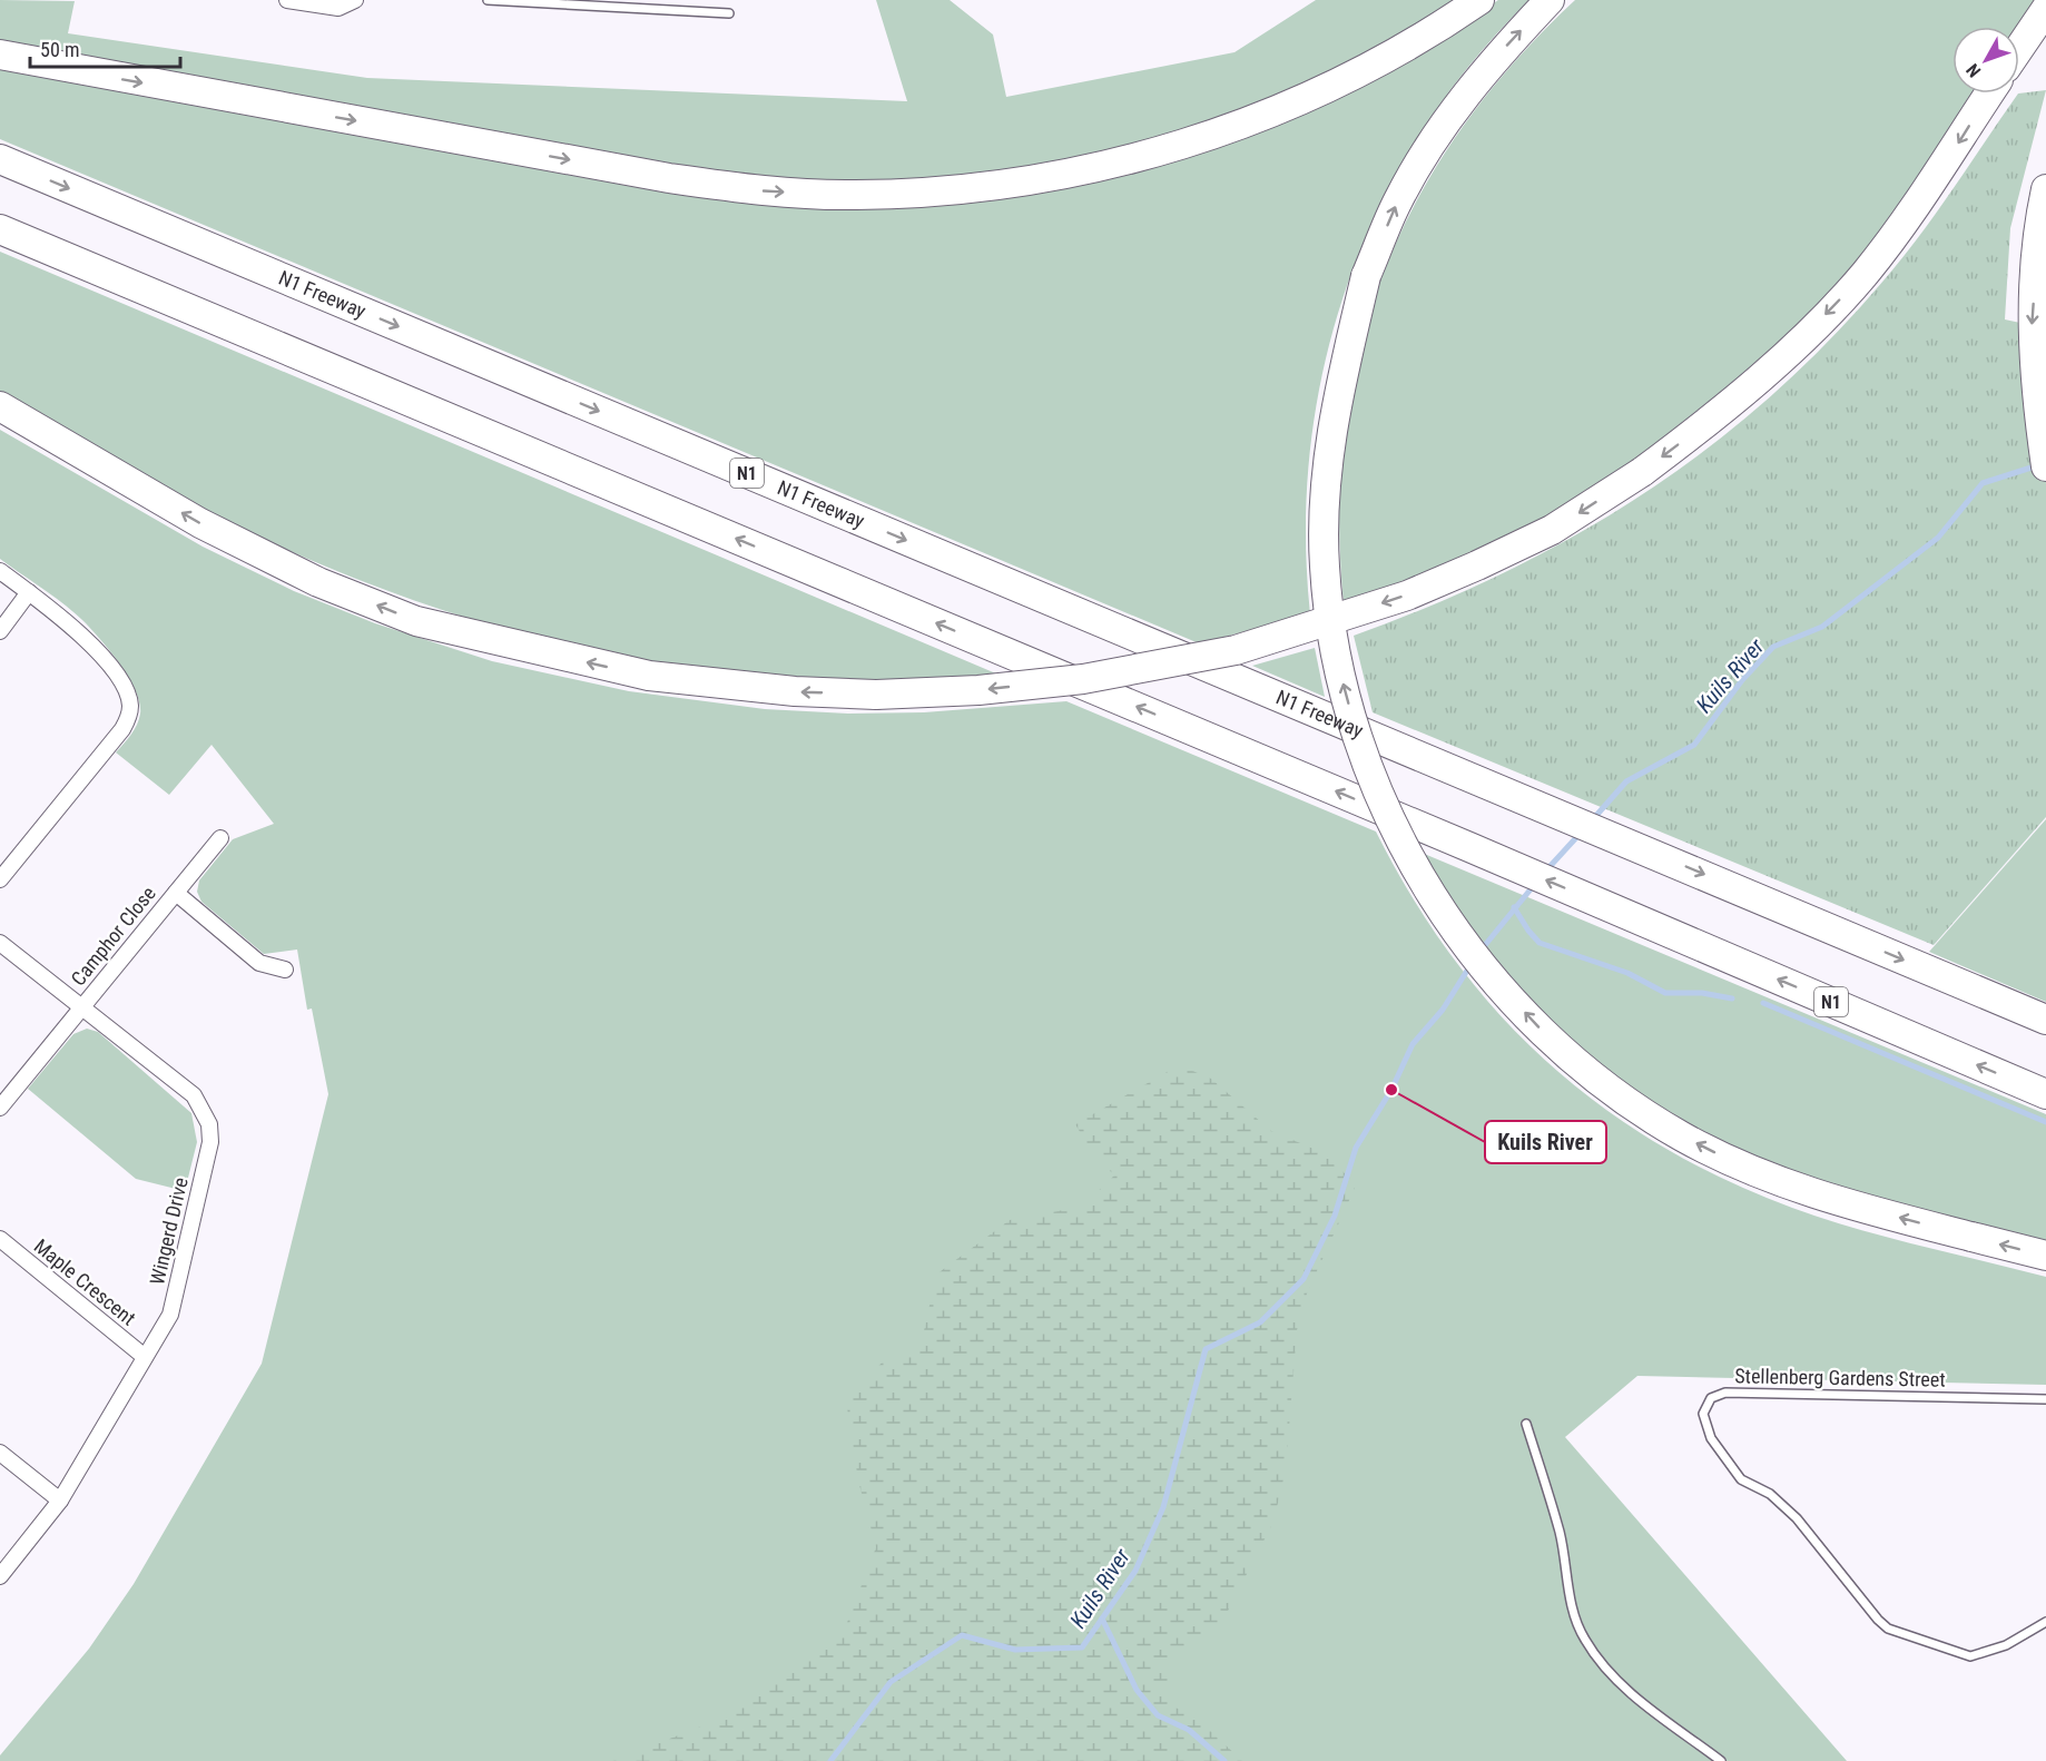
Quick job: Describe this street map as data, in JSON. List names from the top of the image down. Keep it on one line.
{"streets":{"highway":["N1 Freeway","N1"],"street":["Camphor Close","Wingerd Drive","Maple Crescent"],"lane":["Stellenberg Gardens Street"]},"crossings":[["Camphor Close","Wingerd Drive"],["Wingerd Drive","Maple Crescent"]],"water":["Kuils River"],"places":["Kuils River"],"scale_bar":"50 m","north":"bottom left"}
